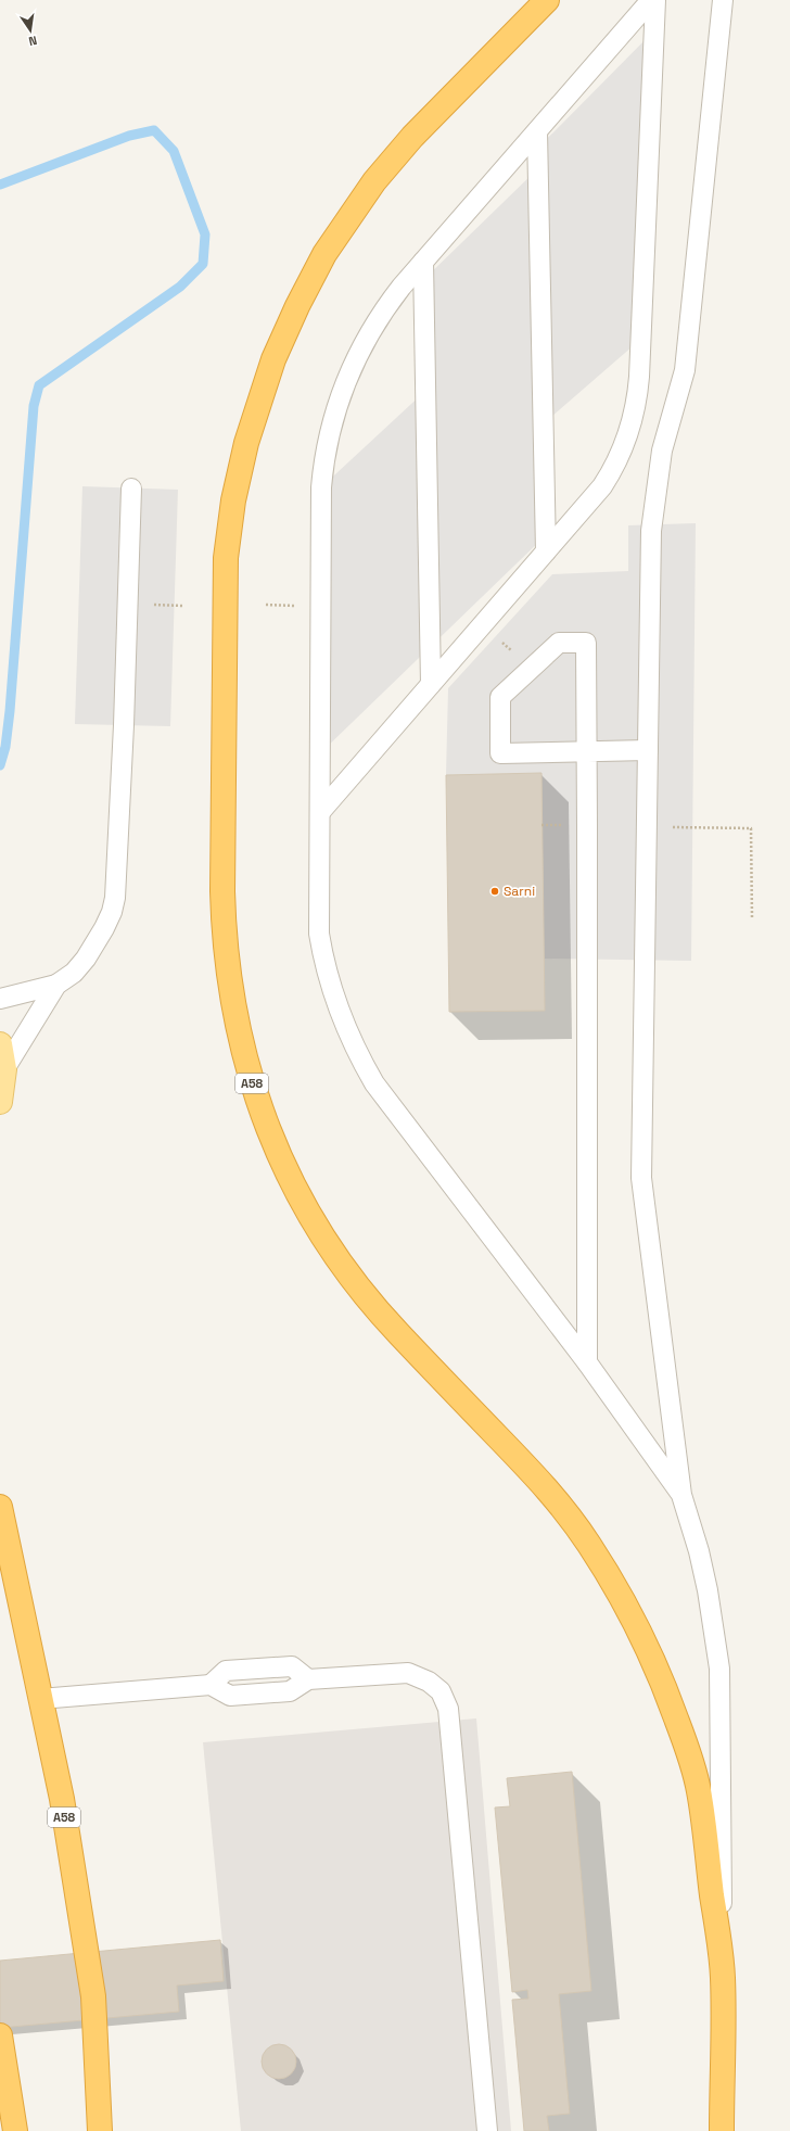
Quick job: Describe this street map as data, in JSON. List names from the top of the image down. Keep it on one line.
{"streets":{"highway":["A58"]},"places":["Sarni"],"north":"bottom"}
